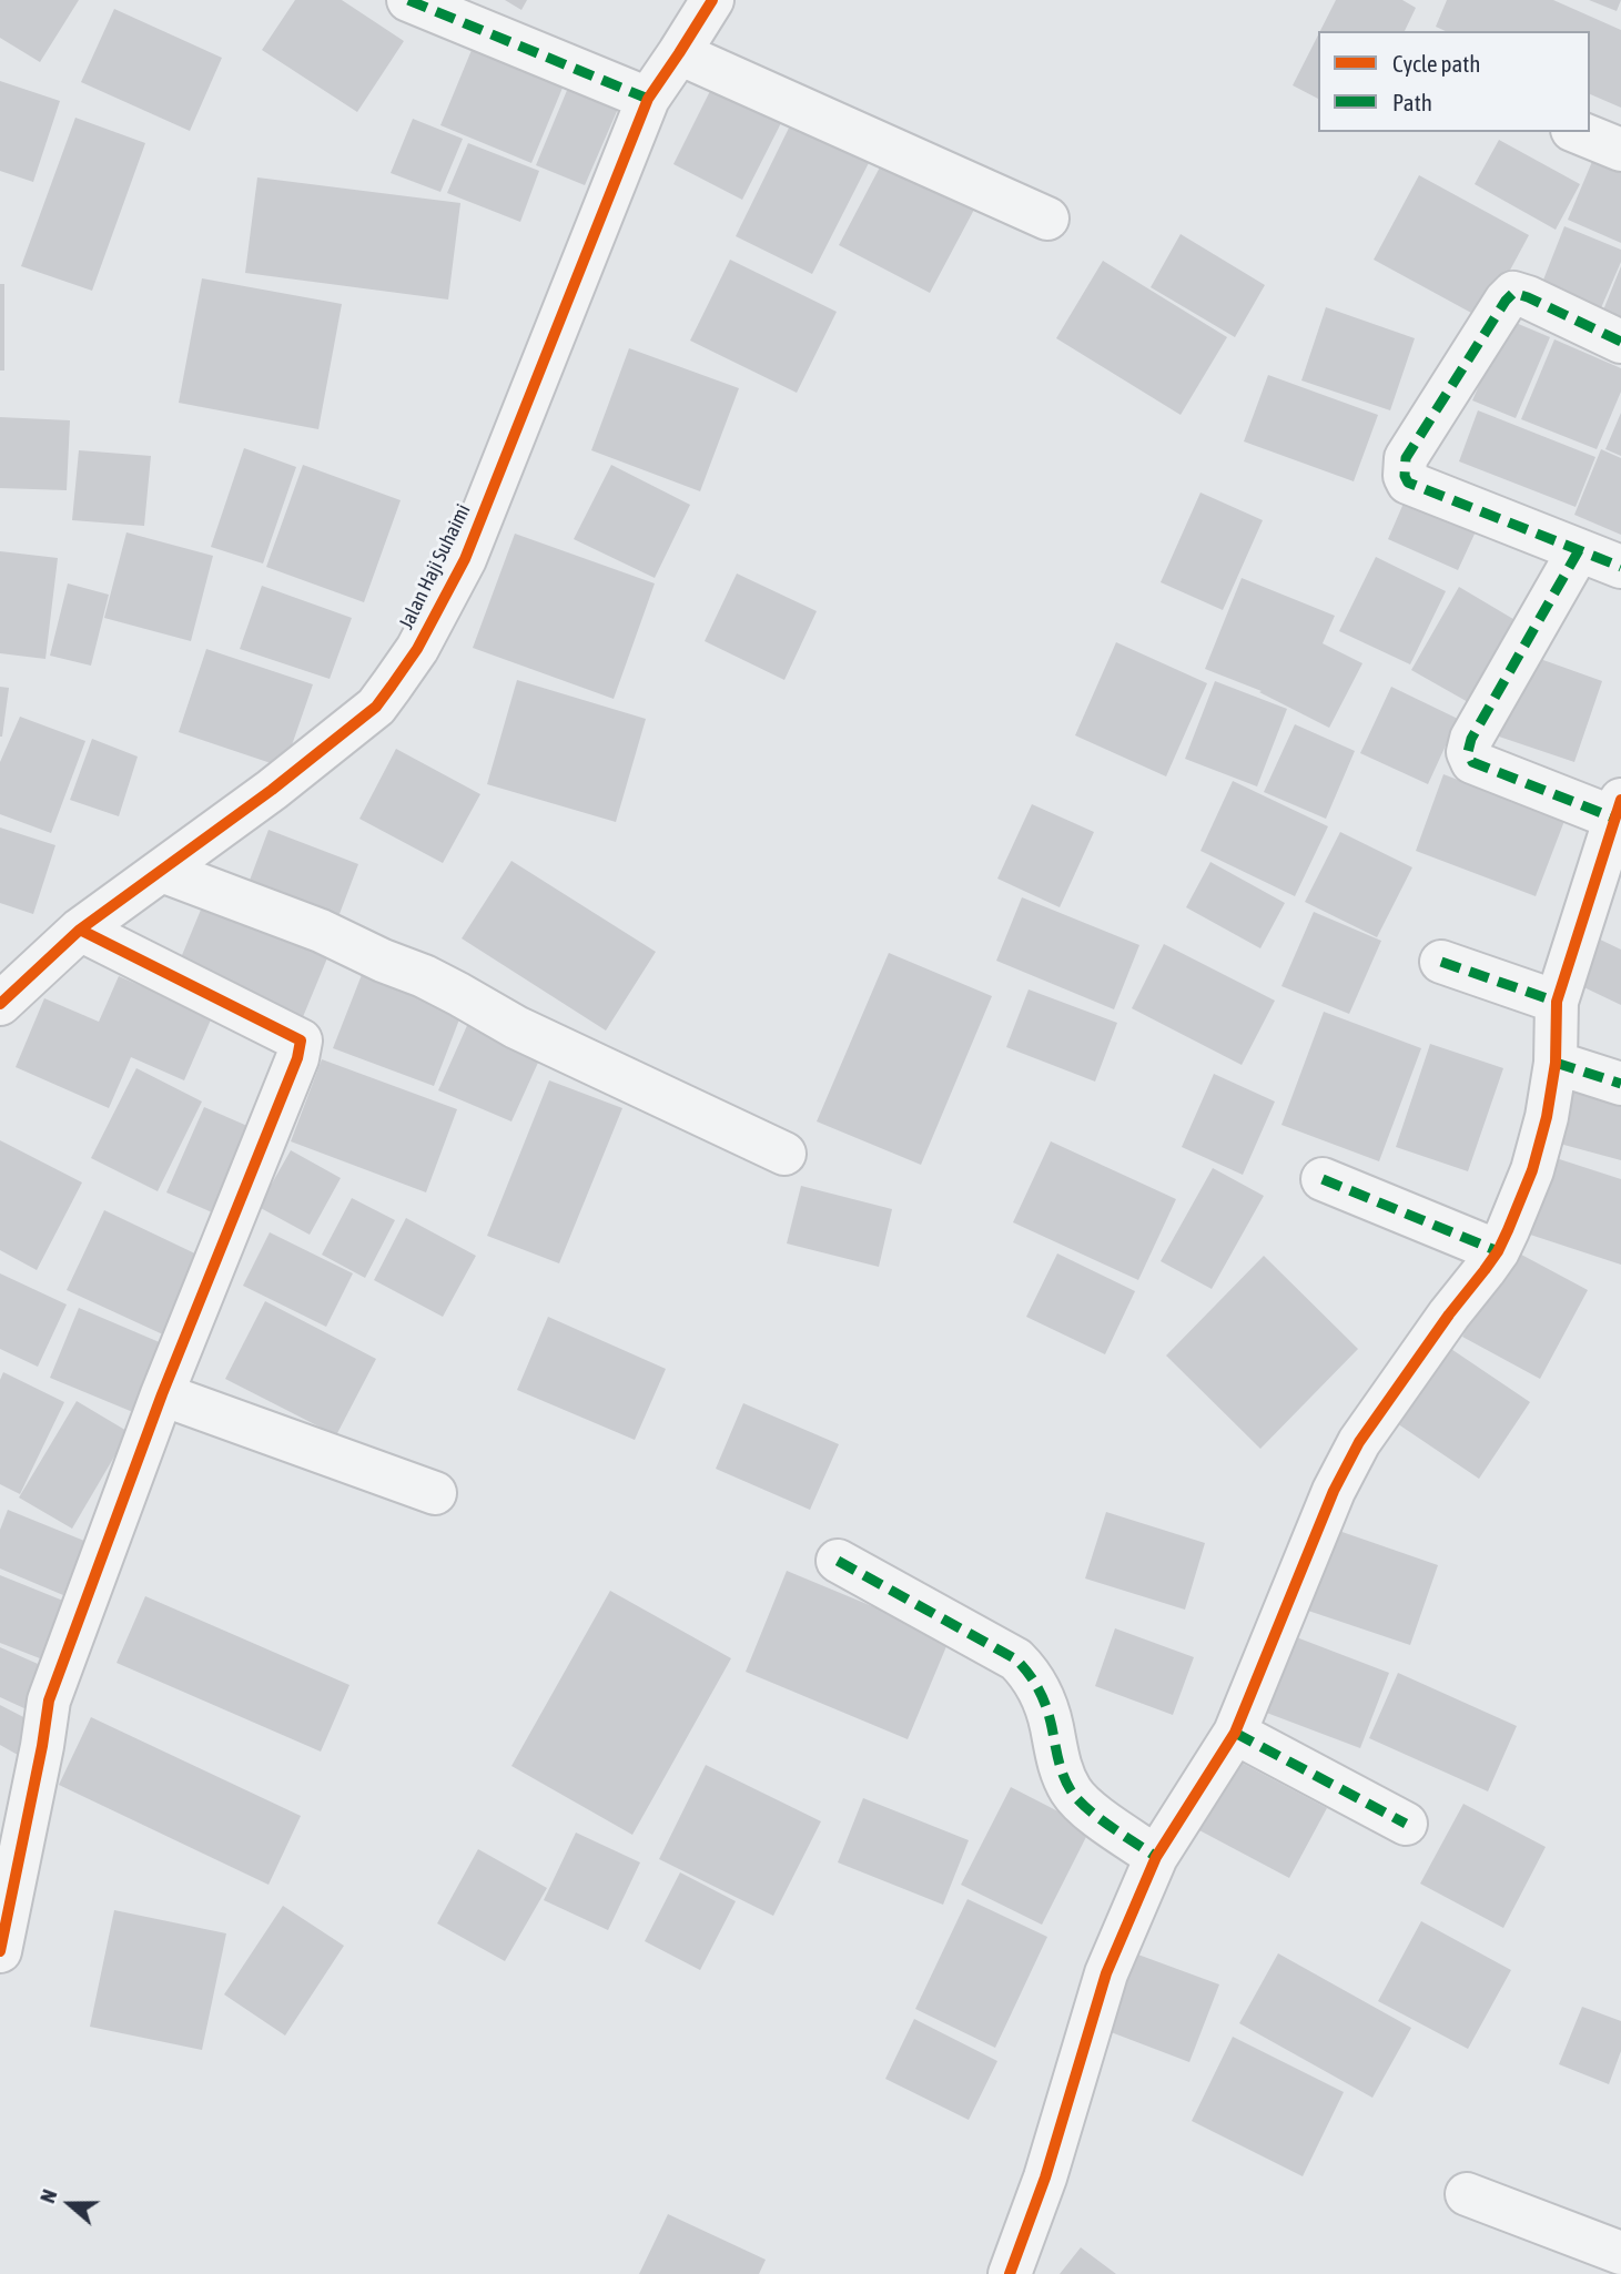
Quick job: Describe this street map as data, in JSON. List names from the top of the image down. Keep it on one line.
{"streets":{"street":["Jalan Haji Suhaimi"]},"legend":["Cycle path","Path"],"north":"left"}
